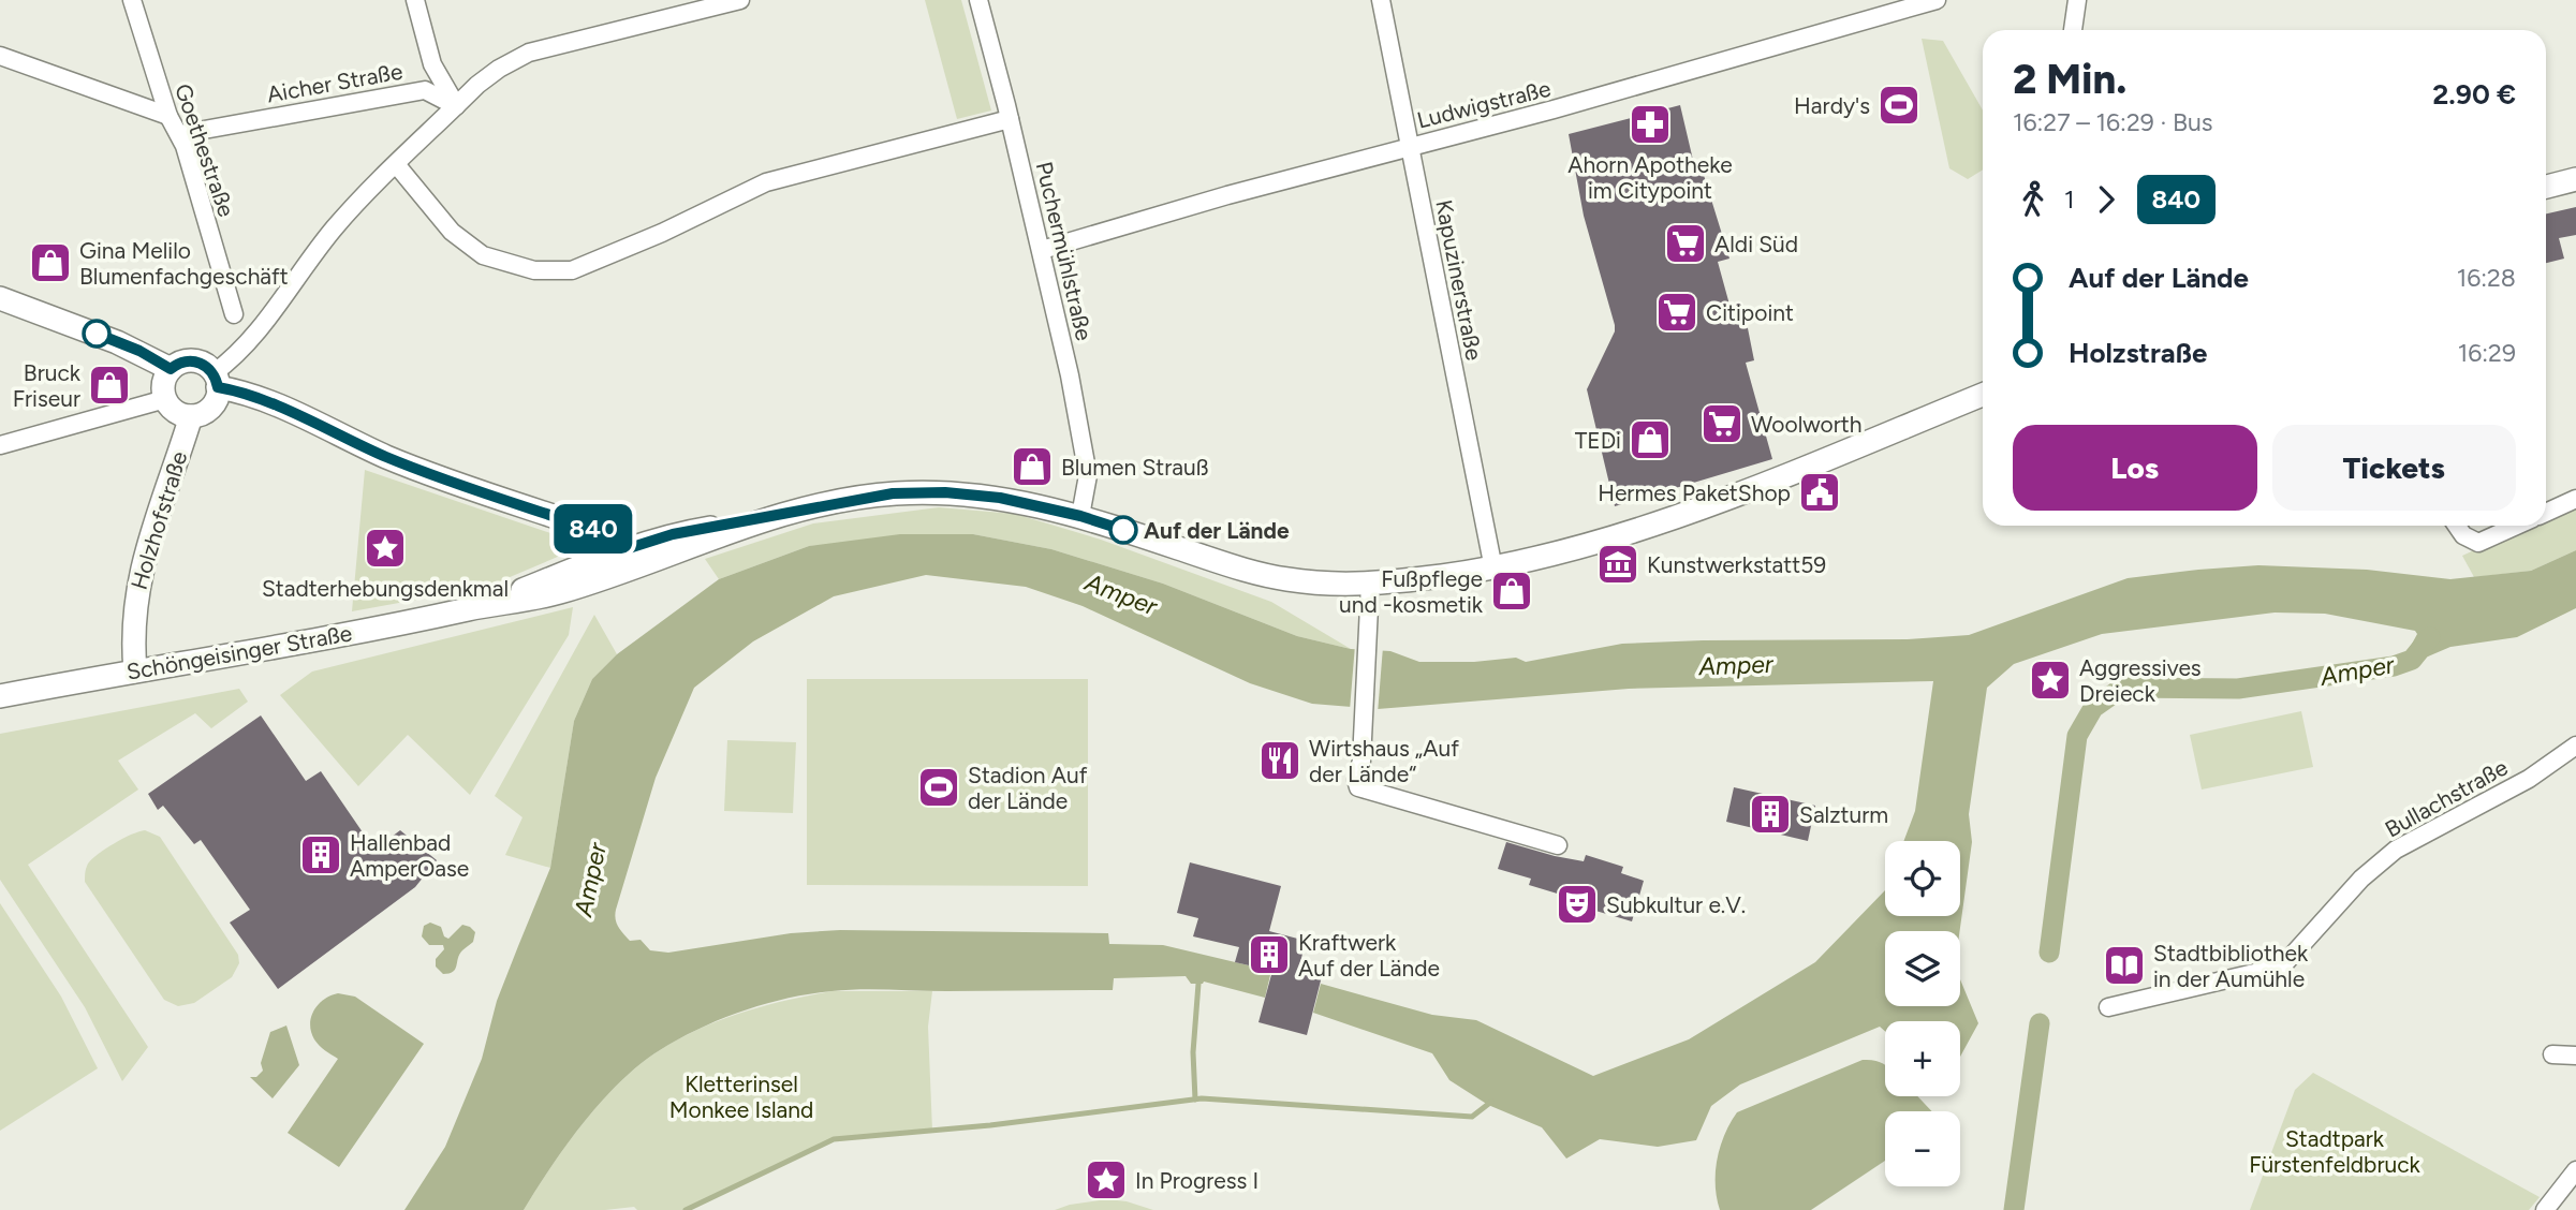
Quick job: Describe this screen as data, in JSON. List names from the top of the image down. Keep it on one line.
{"streets":{"street":["Aicher Straße","Ludwigstraße","Goethestraße","Puchermühlstraße","Kapuzinerstraße","Holzhofstraße","Schöngeisinger Straße","Bullachstraße"]},"crossings":[["Aicher Straße","Goethestraße"],["Ludwigstraße","Puchermühlstraße"],["Ludwigstraße","Kapuzinerstraße"],["Puchermühlstraße","Schöngeisinger Straße"],["Kapuzinerstraße","Schöngeisinger Straße"],["Holzhofstraße","Schöngeisinger Straße"]],"water":["Amper"],"parks":["Kletterinsel Monkee Island","Stadtpark Fürstenfeldbruck"],"places":{"sports":["Hardy's","Stadion Auf der Lände"],"pharmacy":["Ahorn Apotheke im Citypoint"],"supermarket":["Aldi Süd","Citipoint","Woolworth"],"shop":["Gina Melilo Blumenfachgeschäft","Bruck Friseur","TEDi","Blumen Strauß","Fußpflege und -kosmetik"],"public building":["Hermes PaketShop"],"other":["Auf der Lände"],"place":["Stadterhebungsdenkmal","Aggressives Dreieck","In Progress I"],"museum":["Kunstwerkstatt59"],"restaurant":["Wirtshaus „Auf der Lände“"],"building":["Salzturm","Hallenbad AmperOase","Kraftwerk Auf der Lände"],"theatre":["Subkultur e.V."],"library":["Stadtbibliothek in der Aumühle"]},"lines":["bus line 840"],"page":{"on_map":"840","heading":["2 Min.","16:27 – 16:29 · Bus","2.90 €"],"legs":["1","840"],"list":[{"name":"Auf der Lände","value":"16:28"},{"name":"Holzstraße","value":"16:29"}],"buttons":["Los","Tickets"],"map_buttons":["+","−"]}}
